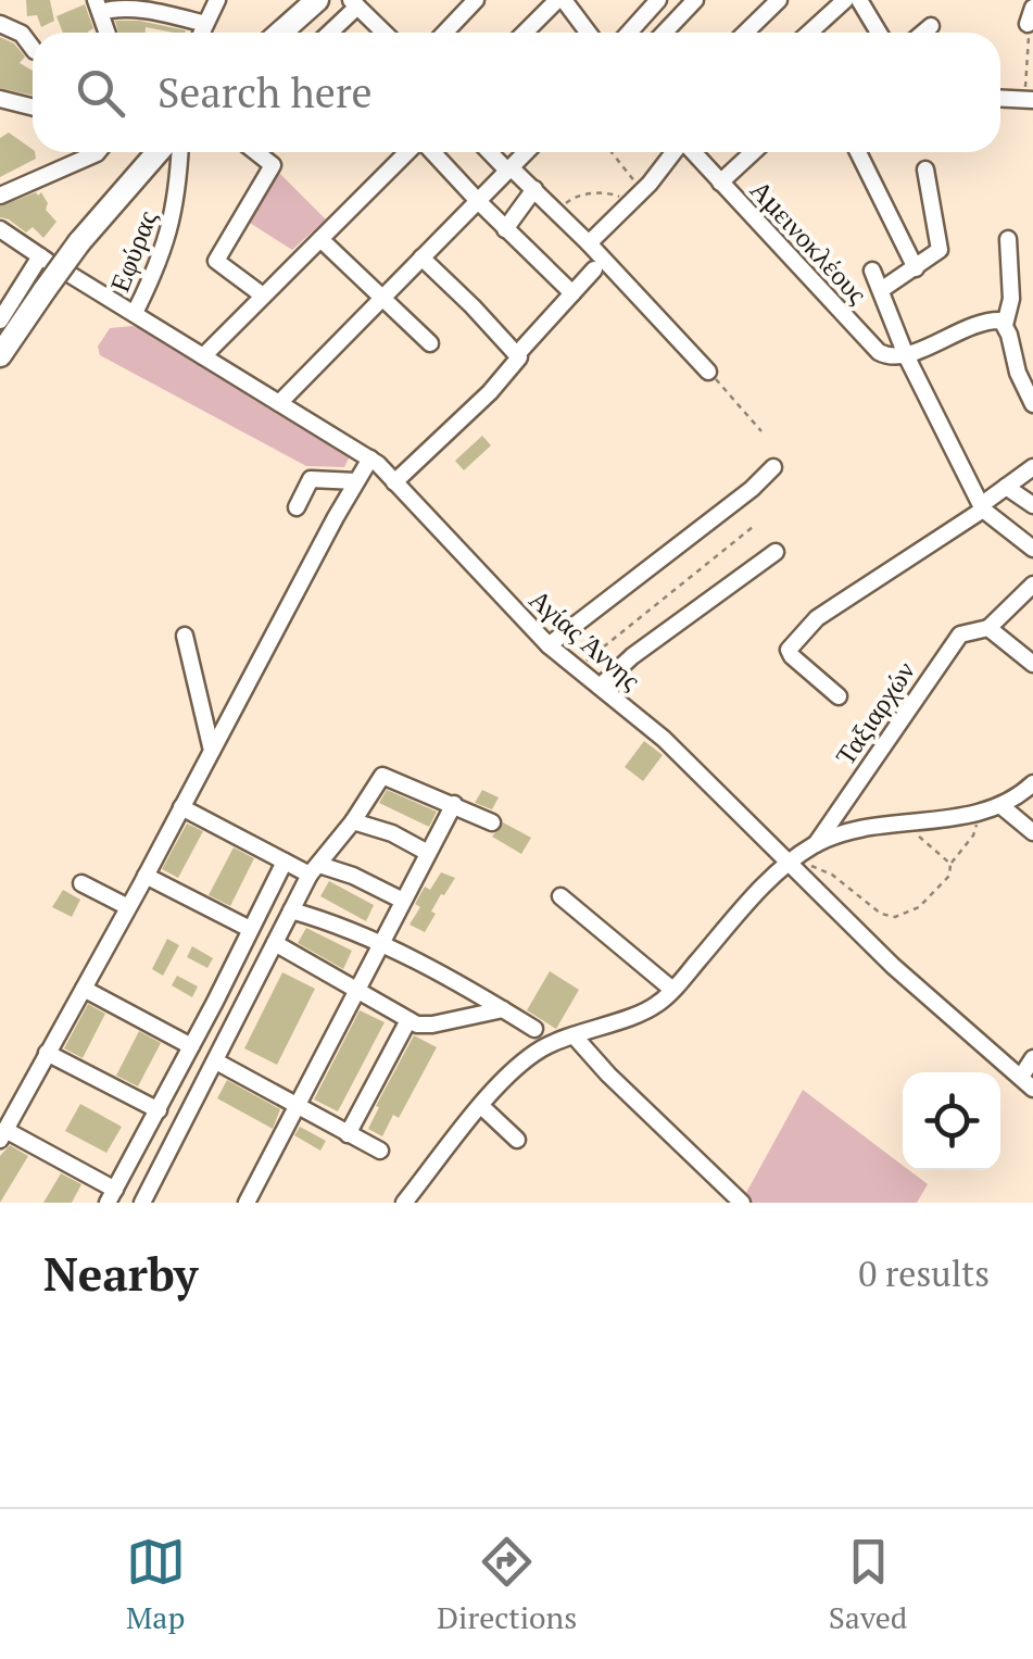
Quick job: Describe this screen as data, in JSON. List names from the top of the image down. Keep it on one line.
{"streets":{"street":["Αμεινοκλέους","Εφύρας","Αγίας Άννης","Ταξιαρχών"]},"crossings":[["Εφύρας","Αγίας Άννης"]],"page":{"search":"Search here","heading":["Nearby","0 results"],"nav":["Map","Directions","Saved"]}}
